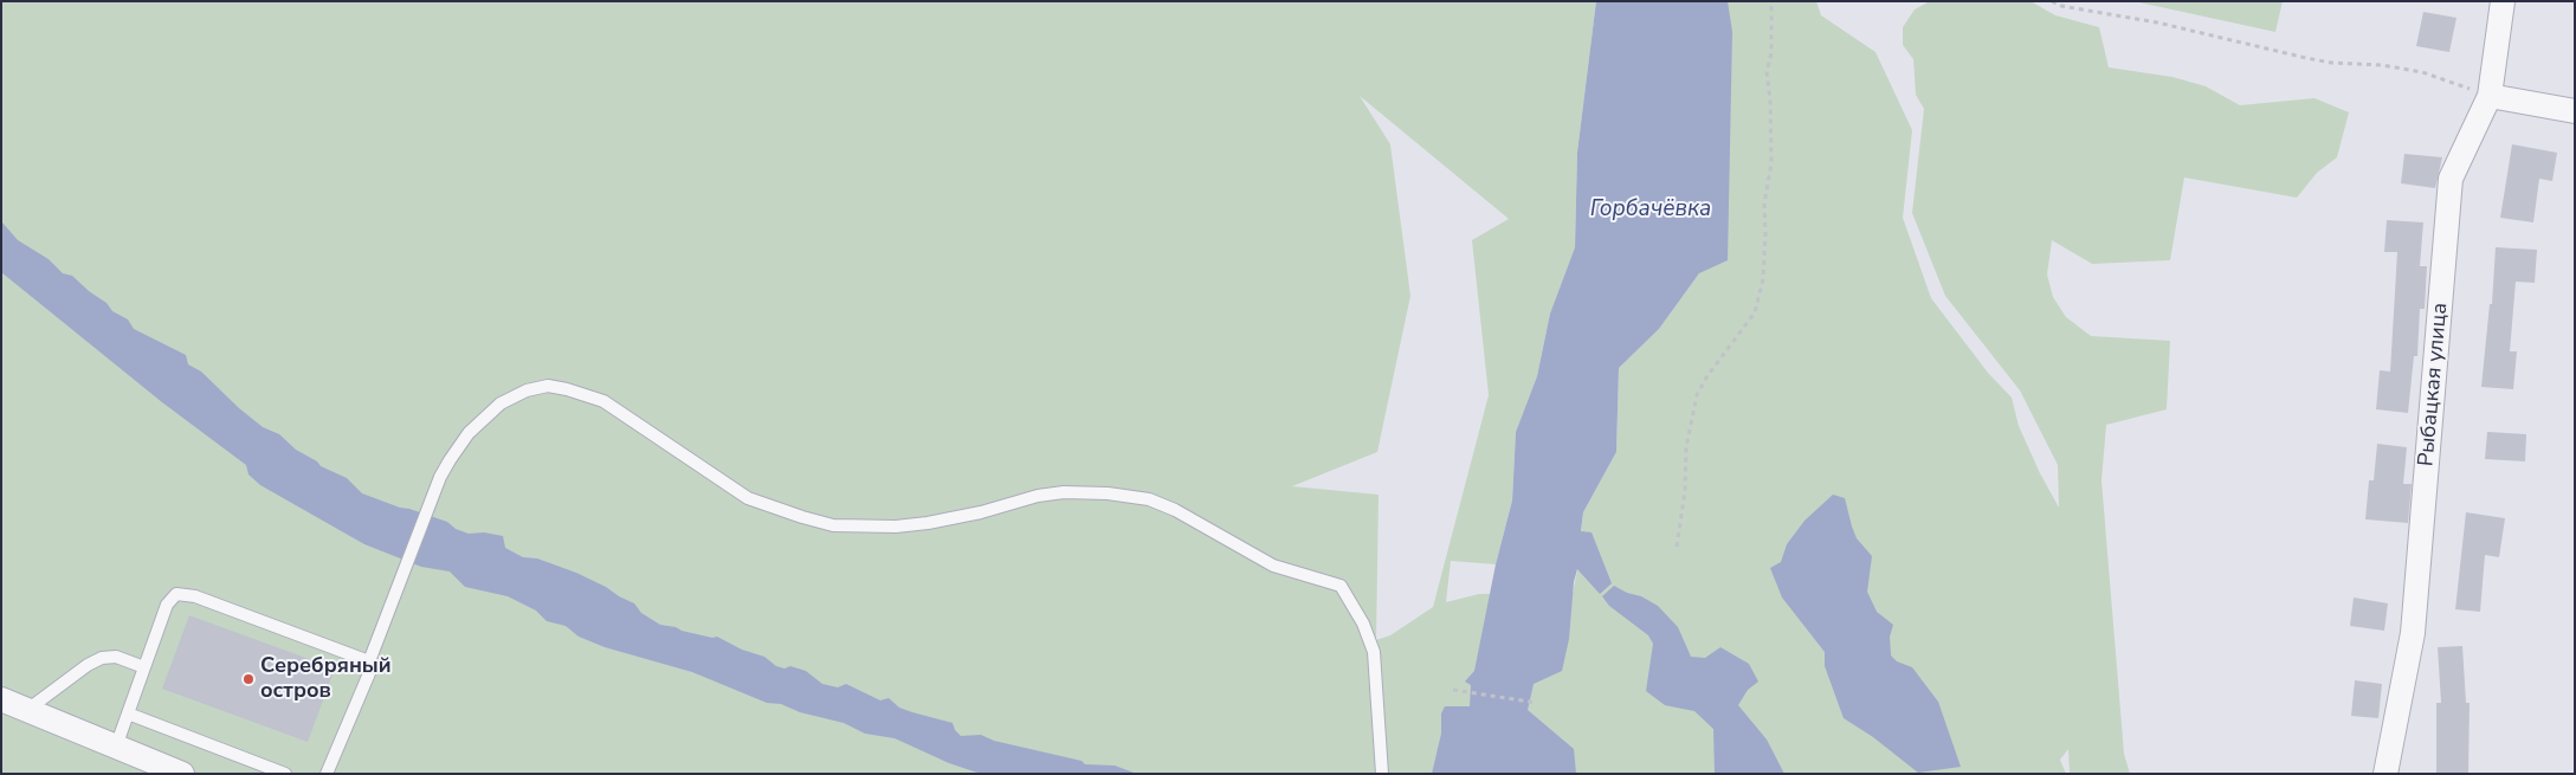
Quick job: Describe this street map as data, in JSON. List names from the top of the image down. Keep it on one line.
{"streets":{"street":["Рыбацкая улица"]},"water":["Горбачёвка"],"places":["Серебряный остров"]}
